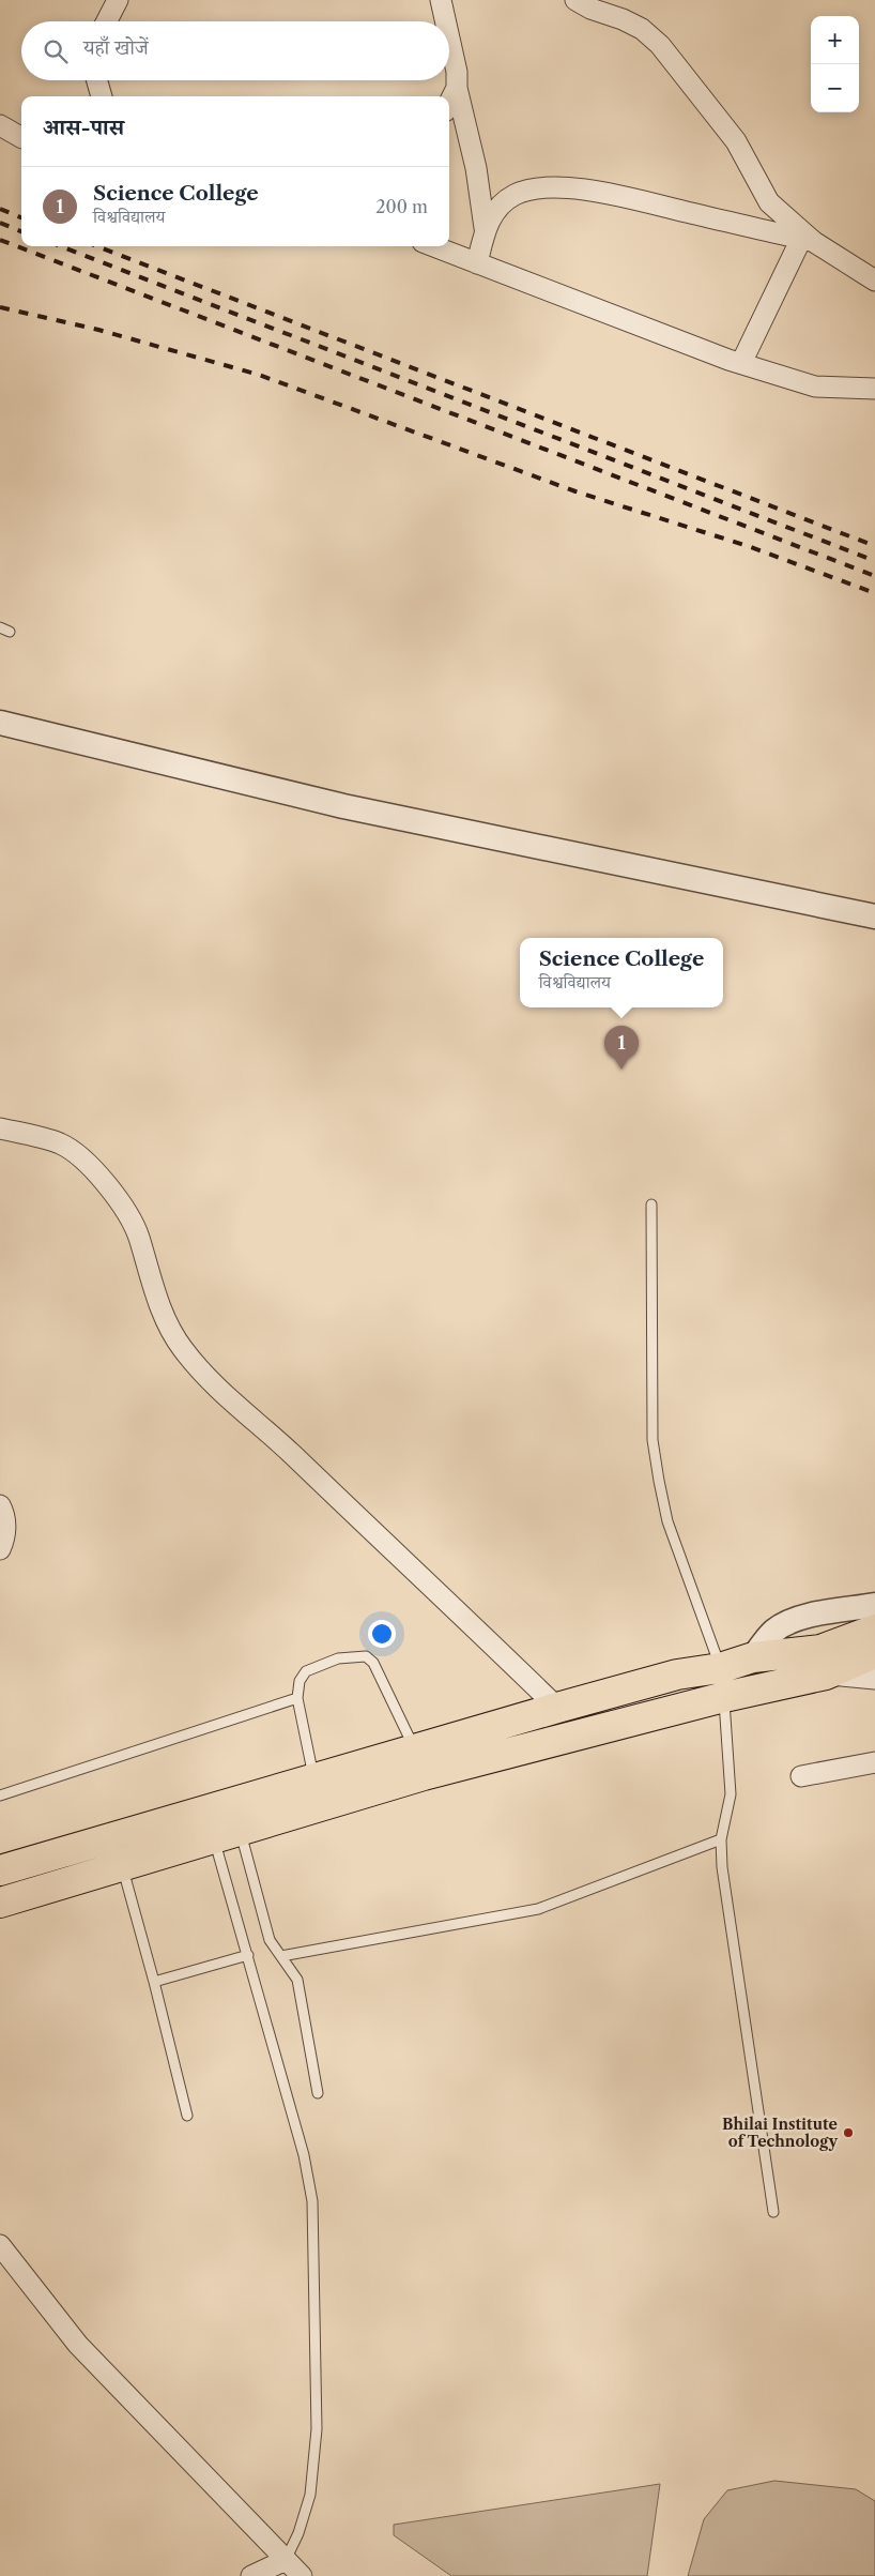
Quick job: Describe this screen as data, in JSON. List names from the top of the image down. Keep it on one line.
{"places":["Bhilai Institute of Technology"],"page":{"map_buttons":["+","−"],"search":"यहाँ खोजें","heading":"आस-पास","list":[{"mark":"1","name":"Science College","note":"विश्वविद्यालय","value":"200 m"}],"popup":["Science College","विश्वविद्यालय"],"pins":"1"}}
